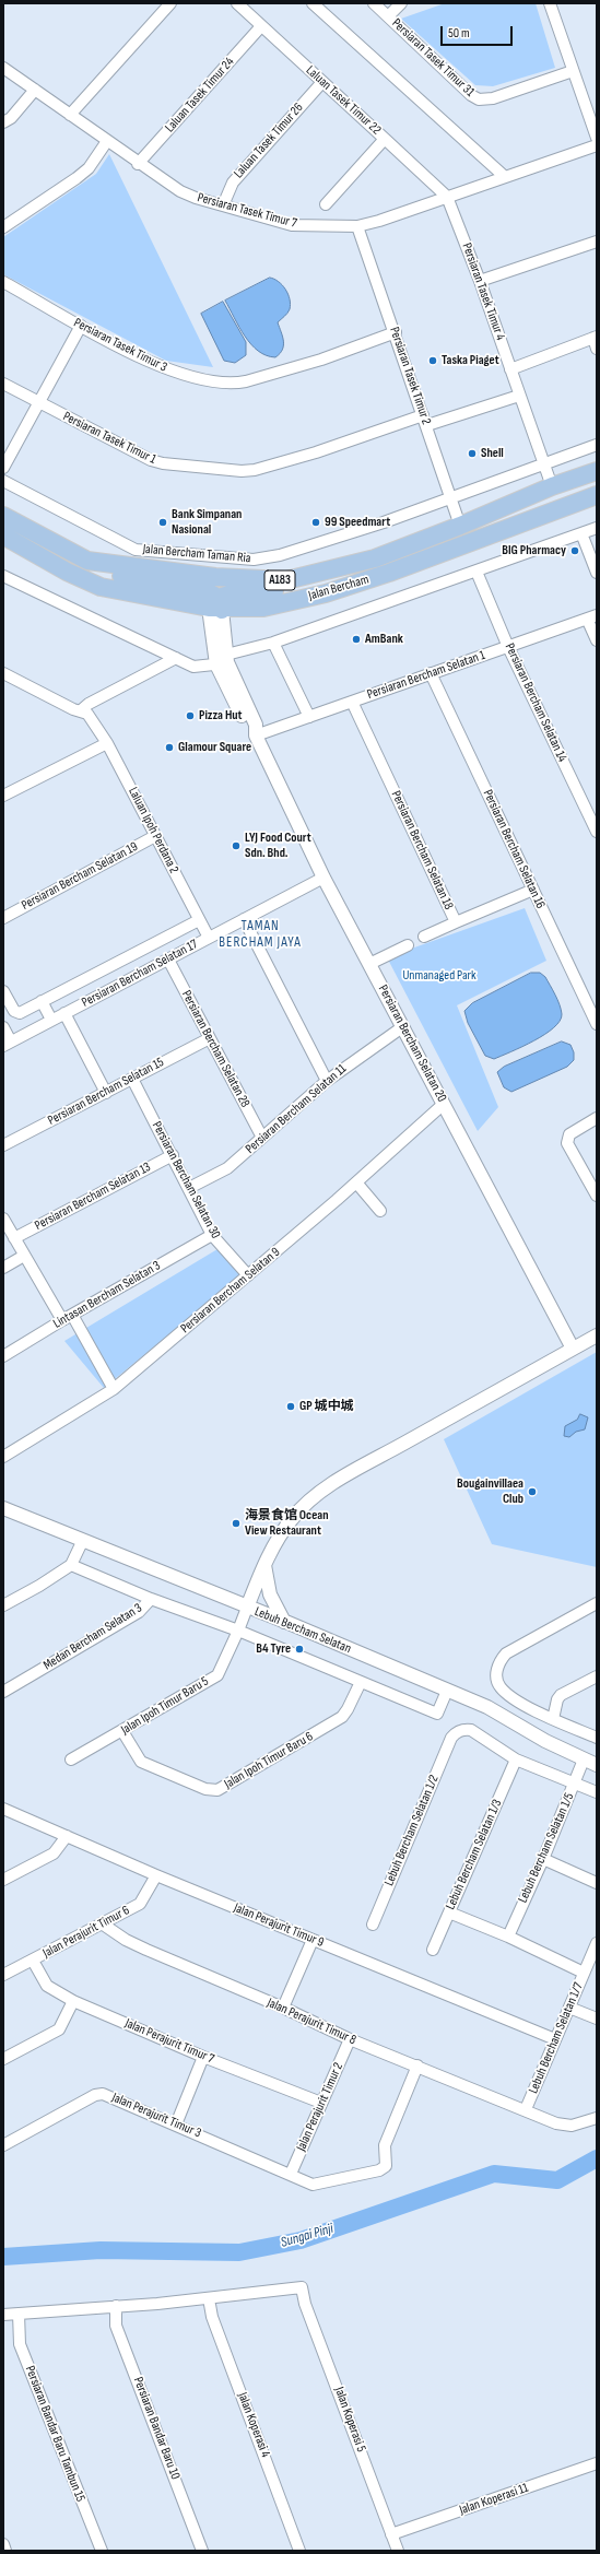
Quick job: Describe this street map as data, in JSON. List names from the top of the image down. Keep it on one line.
{"streets":{"main road":["A183","Jalan Bercham"],"street":["Persiaran Tasek Timur 31","Laluan Tasek Timur 24","Laluan Tasek Timur 22","Laluan Tasek Timur 26","Persiaran Tasek Timur 7","Persiaran Tasek Timur 4","Persiaran Tasek Timur 3","Persiaran Tasek Timur 2","Persiaran Tasek Timur 1","Jalan Bercham Taman Ria","Persiaran Bercham Selatan 1","Persiaran Bercham Selatan 14","Laluan Ipoh Perdana 2","Persiaran Bercham Selatan 16","Persiaran Bercham Selatan 18","Persiaran Bercham Selatan 19","Persiaran Bercham Selatan 17","Persiaran Bercham Selatan 20","Persiaran Bercham Selatan 28","Persiaran Bercham Selatan 15","Persiaran Bercham Selatan 11","Persiaran Bercham Selatan 30","Persiaran Bercham Selatan 13","Persiaran Bercham Selatan 9","Lintasan Bercham Selatan 3","Lebuh Bercham Selatan","Medan Bercham Selatan 3","Jalan Ipoh Timur Baru 5","Jalan Ipoh Timur Baru 6","Lebuh Bercham Selatan 1/2","Lebuh Bercham Selatan 1/5","Lebuh Bercham Selatan 1/3","Jalan Perajurit Timur 9","Jalan Perajurit Timur 6","Jalan Perajurit Timur 8","Lebuh Bercham Selatan 1/7","Jalan Perajurit Timur 7","Jalan Perajurit Timur 2","Jalan Perajurit Timur 3","Jalan Koperasi 5","Jalan Koperasi 4","Persiaran Bandar Baru 10","Persiaran Bandar Baru Tambun 15","Jalan Koperasi 11"]},"crossings":[["Laluan Tasek Timur 24","Laluan Tasek Timur 22"],["Laluan Tasek Timur 24","Persiaran Tasek Timur 7"],["Laluan Tasek Timur 22","Laluan Tasek Timur 26"],["Laluan Tasek Timur 26","Persiaran Tasek Timur 7"],["Persiaran Tasek Timur 7","Persiaran Tasek Timur 4"],["Persiaran Tasek Timur 7","Persiaran Tasek Timur 2"],["Persiaran Tasek Timur 4","Persiaran Tasek Timur 1"],["Persiaran Tasek Timur 4","Jalan Bercham Taman Ria"],["Persiaran Tasek Timur 4","Jalan Bercham"],["Persiaran Tasek Timur 3","Persiaran Tasek Timur 2"],["Persiaran Tasek Timur 2","Persiaran Tasek Timur 1"],["Persiaran Tasek Timur 2","Jalan Bercham Taman Ria"],["Persiaran Tasek Timur 2","Jalan Bercham"],["Persiaran Bercham Selatan 1","Persiaran Bercham Selatan 14"],["Persiaran Bercham Selatan 1","Persiaran Bercham Selatan 16"],["Persiaran Bercham Selatan 1","Persiaran Bercham Selatan 18"],["Persiaran Bercham Selatan 1","Persiaran Bercham Selatan 20"],["Laluan Ipoh Perdana 2","Persiaran Bercham Selatan 19"],["Laluan Ipoh Perdana 2","Persiaran Bercham Selatan 17"],["Persiaran Bercham Selatan 16","Persiaran Bercham Selatan 18"],["Persiaran Bercham Selatan 17","Persiaran Bercham Selatan 20"],["Persiaran Bercham Selatan 17","Persiaran Bercham Selatan 28"],["Persiaran Bercham Selatan 20","Persiaran Bercham Selatan 11"],["Persiaran Bercham Selatan 20","Persiaran Bercham Selatan 9"],["Persiaran Bercham Selatan 28","Persiaran Bercham Selatan 15"],["Persiaran Bercham Selatan 28","Persiaran Bercham Selatan 11"],["Persiaran Bercham Selatan 15","Persiaran Bercham Selatan 30"],["Persiaran Bercham Selatan 11","Persiaran Bercham Selatan 30"],["Persiaran Bercham Selatan 30","Persiaran Bercham Selatan 13"],["Persiaran Bercham Selatan 30","Persiaran Bercham Selatan 9"],["Persiaran Bercham Selatan 30","Lintasan Bercham Selatan 3"],["Lebuh Bercham Selatan","Jalan Ipoh Timur Baru 5"],["Lebuh Bercham Selatan","Lebuh Bercham Selatan 1/5"],["Jalan Ipoh Timur Baru 5","Jalan Ipoh Timur Baru 6"],["Lebuh Bercham Selatan 1/2","Lebuh Bercham Selatan 1/3"],["Jalan Perajurit Timur 9","Jalan Perajurit Timur 6"],["Jalan Perajurit Timur 9","Lebuh Bercham Selatan 1/7"],["Jalan Perajurit Timur 6","Jalan Perajurit Timur 8"],["Jalan Perajurit Timur 6","Jalan Perajurit Timur 7"],["Jalan Perajurit Timur 8","Lebuh Bercham Selatan 1/7"],["Jalan Perajurit Timur 8","Jalan Perajurit Timur 2"],["Jalan Perajurit Timur 8","Jalan Perajurit Timur 3"],["Jalan Perajurit Timur 7","Jalan Perajurit Timur 2"],["Jalan Perajurit Timur 2","Jalan Perajurit Timur 3"],["Jalan Koperasi 5","Jalan Koperasi 4"],["Jalan Koperasi 5","Jalan Koperasi 11"]],"districts":["TAMAN BERCHAM JAYA"],"water":["Sungai Pinji"],"parks":["Unmanaged Park"],"places":["Taska Piaget","Shell","Bank Simpanan Nasional","99 Speedmart","BIG Pharmacy","AmBank","Pizza Hut","Glamour Square","LYJ Food Court Sdn. Bhd.","GP 城中城","Bougainvillaea Club","海景食馆 Ocean View Restaurant","B4 Tyre"],"scale_bar":"50 m"}
